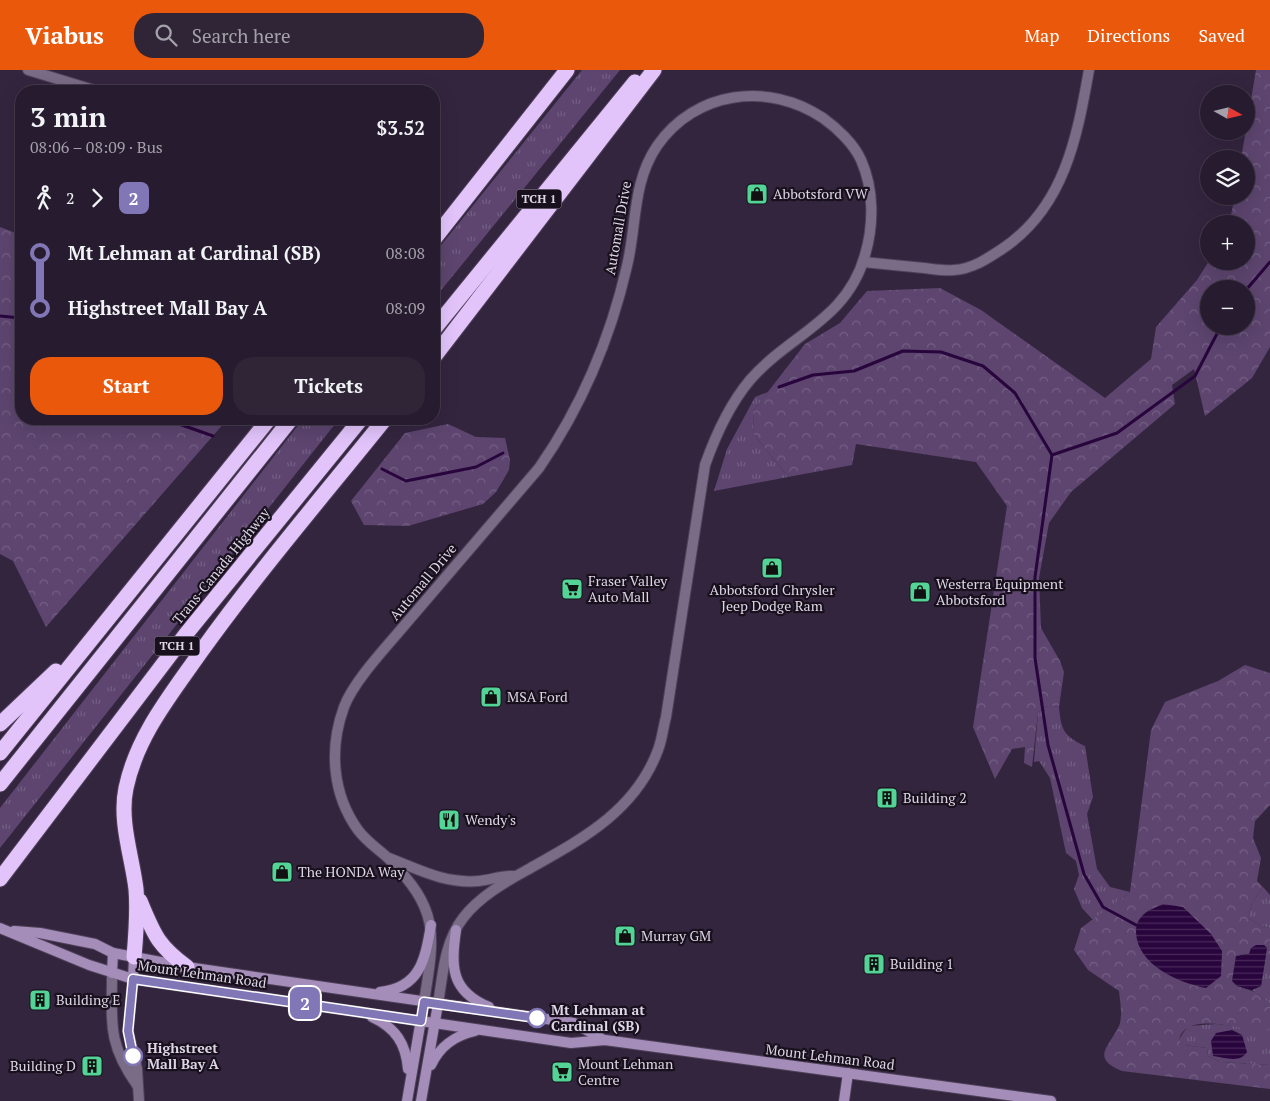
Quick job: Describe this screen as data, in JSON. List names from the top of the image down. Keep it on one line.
{"streets":{"highway":["TCH 1","Trans-Canada Highway"],"main road":["Mount Lehman Road"],"street":["Automall Drive"]},"crossings":[["Automall Drive","Mount Lehman Road"]],"places":{"shop":["Abbotsford VW","Abbotsford Chrysler Jeep Dodge Ram","Westerra Equipment Abbotsford","MSA Ford","The HONDA Way","Murray GM"],"supermarket":["Fraser Valley Auto Mall","Mount Lehman Centre"],"building":["Building 2","Building 1","Building E","Building D"],"restaurant":["Wendy's"],"other":["Mt Lehman at Cardinal (SB)","Highstreet Mall Bay A"]},"lines":["bus line 2"],"north":"right","page":{"header":"Viabus","search":"Search here","nav":["Map","Directions","Saved"],"on_map":"2","map_buttons":["+","−"],"heading":["3 min","08:06 – 08:09 · Bus","$3.52"],"legs":["2","2"],"list":[{"name":"Mt Lehman at Cardinal (SB)","value":"08:08"},{"name":"Highstreet Mall Bay A","value":"08:09"}],"buttons":["Start","Tickets"]}}
